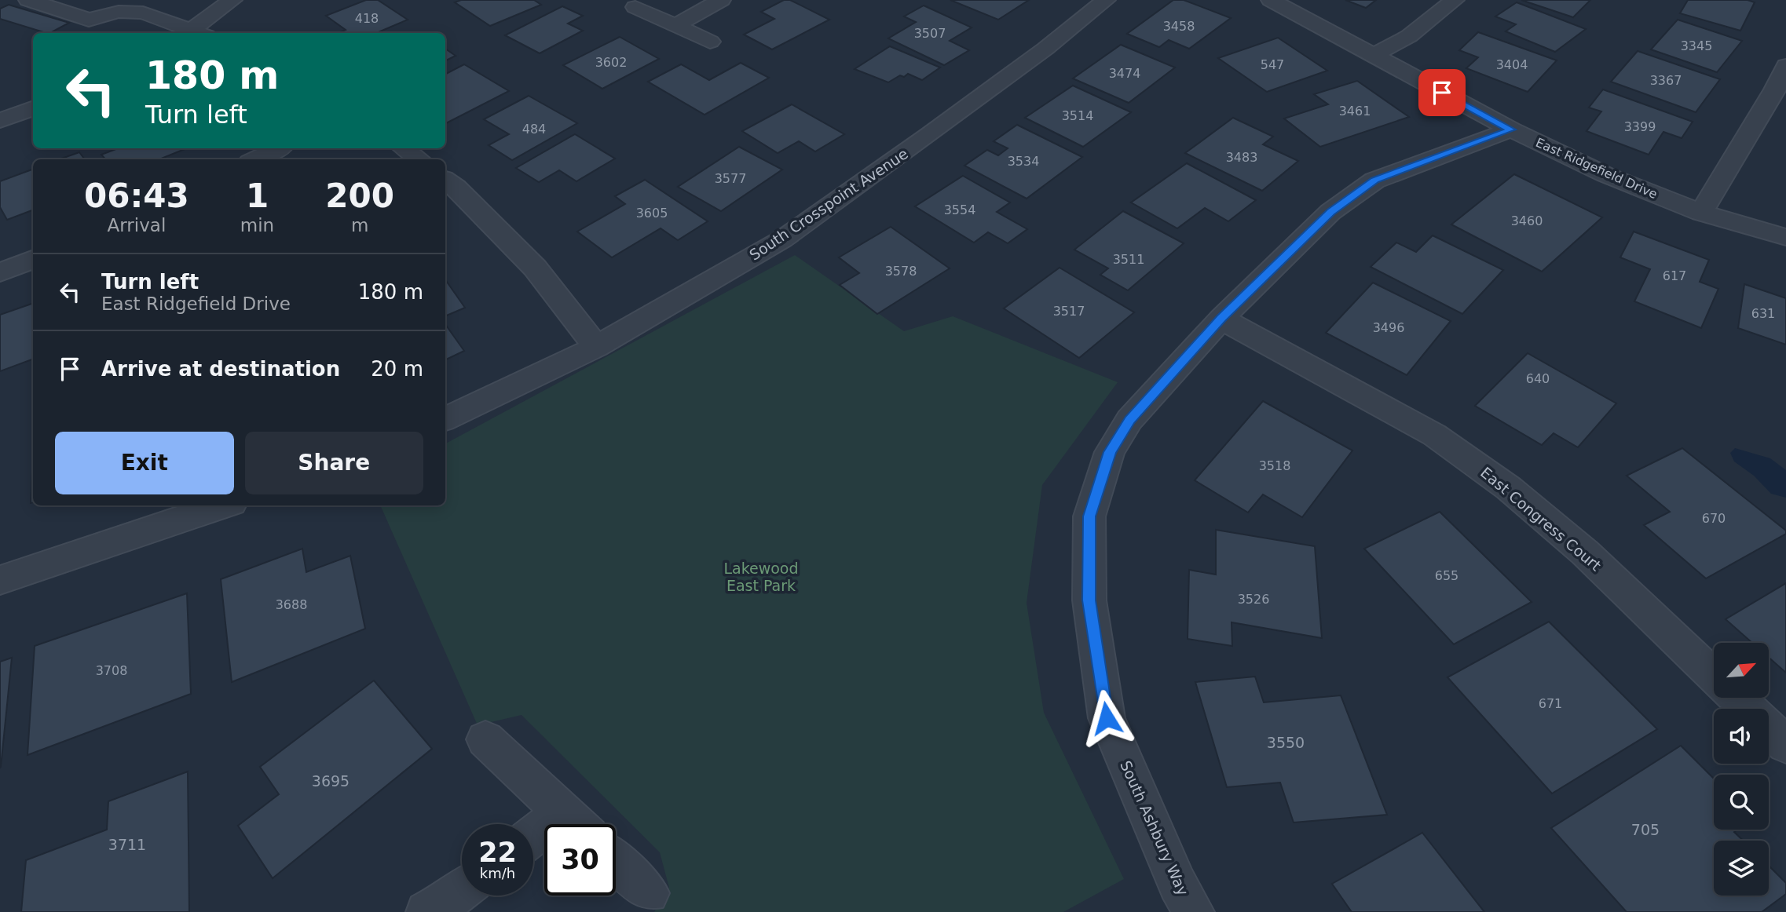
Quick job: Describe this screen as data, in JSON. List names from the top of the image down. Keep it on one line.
{"streets":{"street":["East Ridgefield Drive","South Crosspoint Avenue","East Congress Court","South Ashbury Way"]},"crossings":[["East Ridgefield Drive","South Ashbury Way"],["East Congress Court","South Ashbury Way"]],"parks":["Lakewood East Park"],"house_numbers":["418","3458","3507","3345","3602","547","3404","3474","3367","3461","3514","3399","484","3483","3534","3577","3554","3605","3460","3511","3578","617","3517","631","3496","640","3518","670","655","3526","3688","3708","671","3550","3695","705","3711"],"north":"top right","page":{"turn":["180 m","Turn left"],"eta":["06:43","Arrival","1","min","200","m"],"list":[{"name":"Turn left","note":"East Ridgefield Drive","value":"180 m"},{"name":"Arrive at destination","value":"20 m"}],"buttons":["Exit","Share"],"speed":"22 km/h","limit":"30"}}
